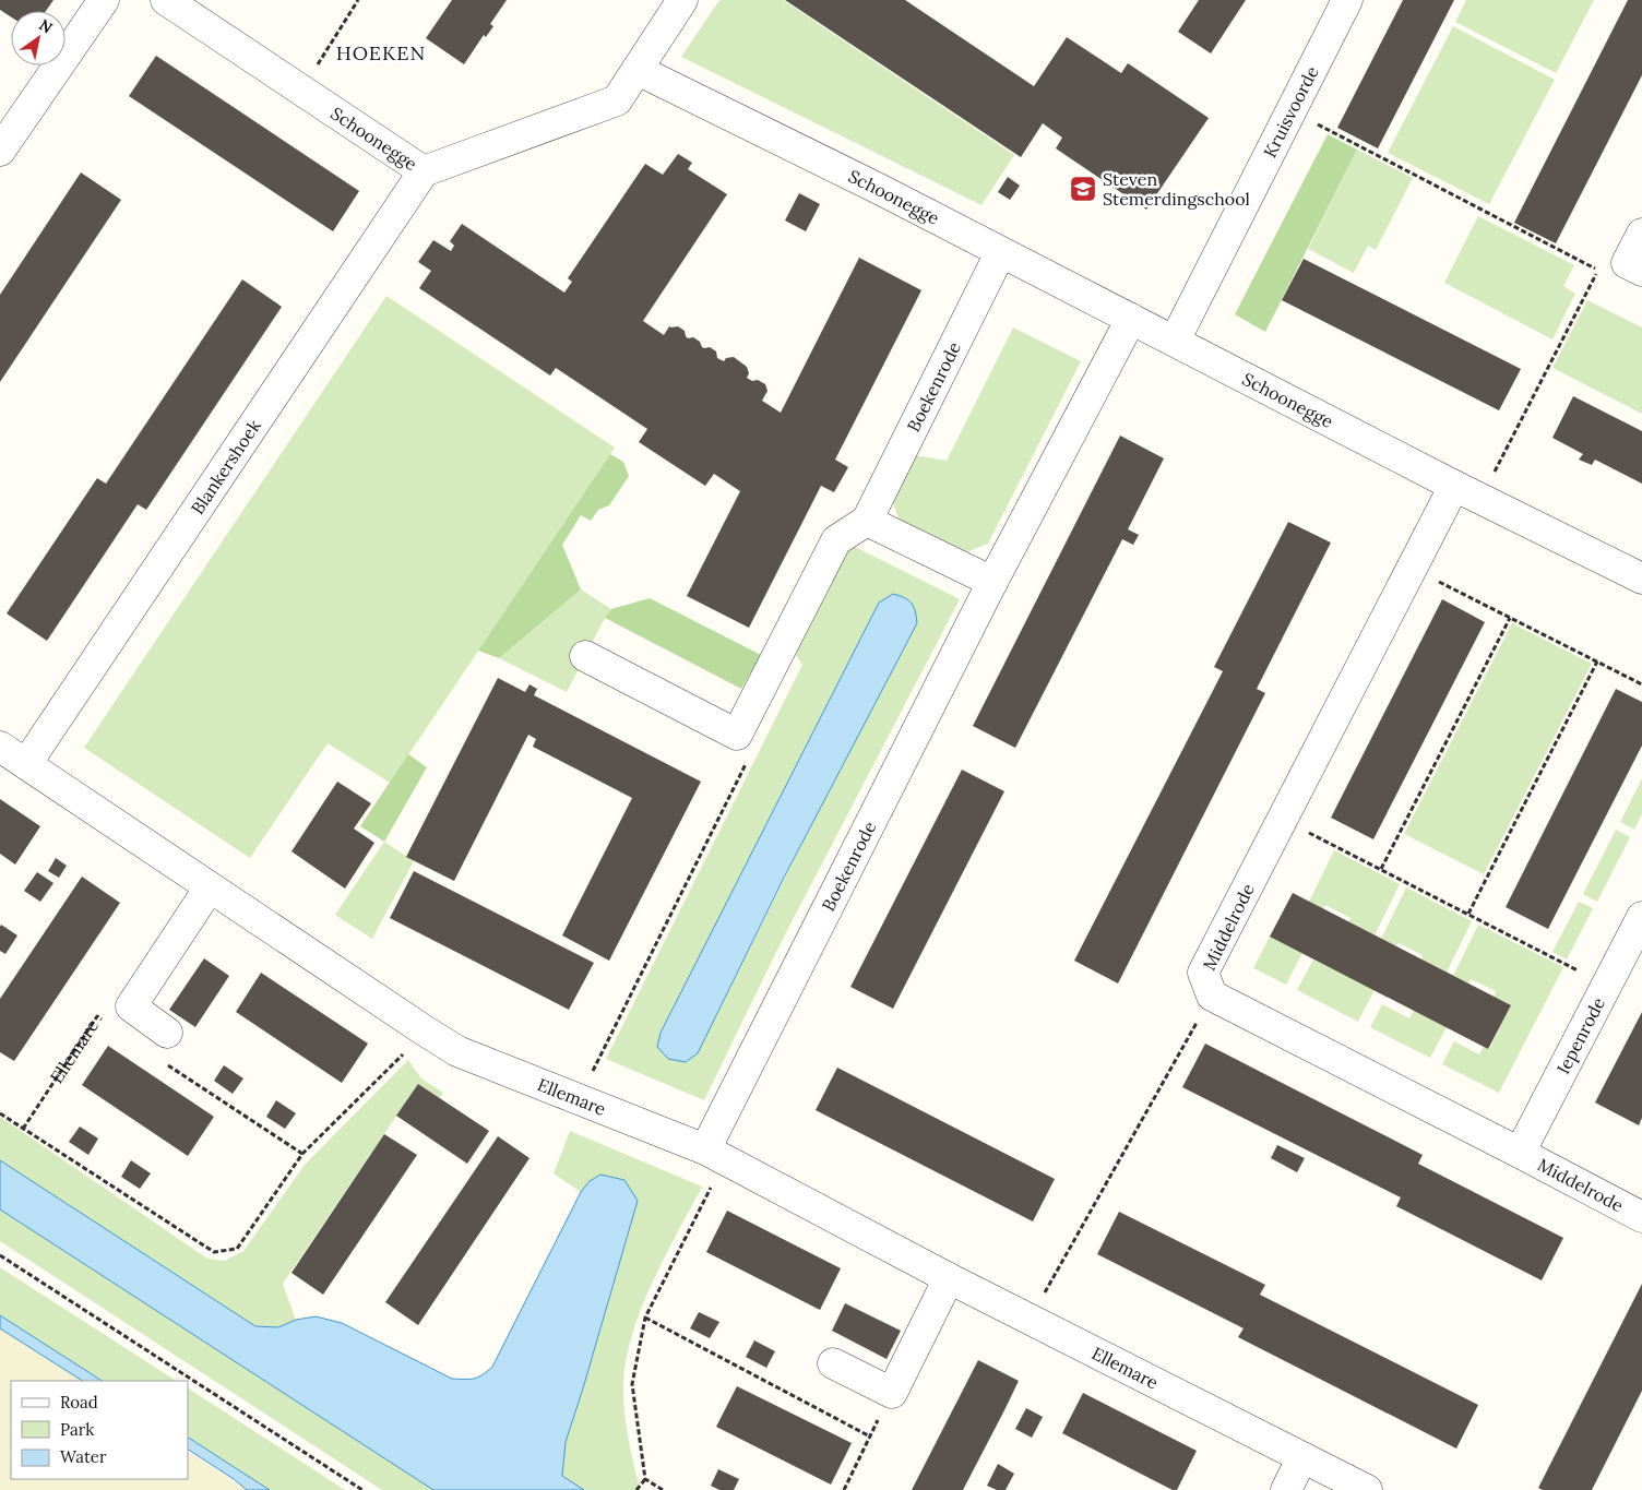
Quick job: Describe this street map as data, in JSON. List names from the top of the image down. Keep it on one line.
{"streets":{"street":["Kruisvoorde","Schoonegge","Boekenrode","Blankershoek","Middelrode","Iepenrode","Ellemare"]},"crossings":[["Kruisvoorde","Schoonegge"],["Schoonegge","Boekenrode"],["Schoonegge","Blankershoek"],["Schoonegge","Middelrode"],["Boekenrode","Ellemare"],["Blankershoek","Ellemare"],["Middelrode","Iepenrode"]],"districts":["HOEKEN"],"places":{"school or university":["Steven Stemerdingschool"]},"legend":["Road","Park","Water"],"north":"top right"}
